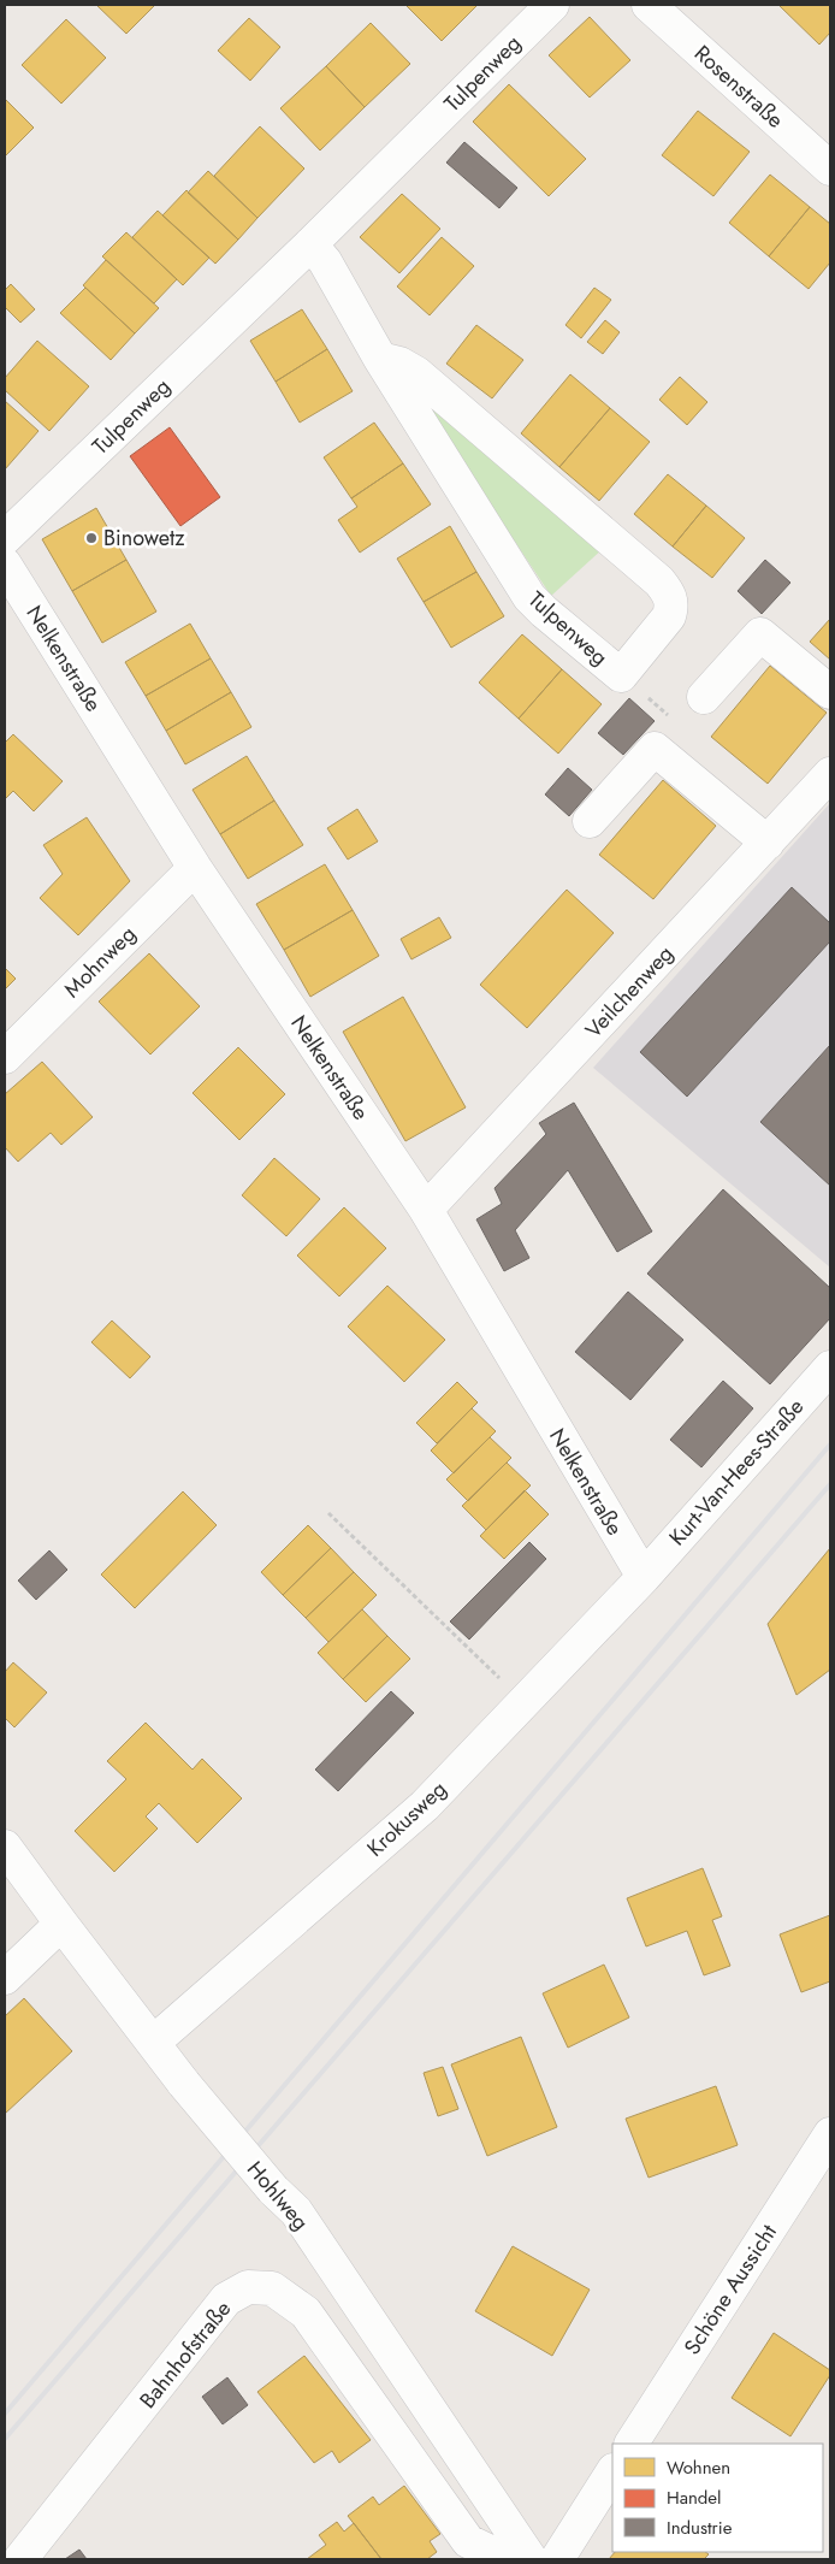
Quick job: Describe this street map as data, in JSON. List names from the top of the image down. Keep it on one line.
{"streets":{"street":["Tulpenweg","Rosenstraße","Nelkenstraße","Mohnweg","Veilchenweg","Kurt-Van-Hees-Straße","Krokusweg","Hohlweg","Schöne Aussicht","Bahnhofstraße"]},"crossings":[["Nelkenstraße","Mohnweg"],["Nelkenstraße","Veilchenweg"],["Nelkenstraße","Kurt-Van-Hees-Straße"],["Nelkenstraße","Krokusweg"],["Kurt-Van-Hees-Straße","Krokusweg"],["Krokusweg","Hohlweg"]],"places":["Binowetz"],"legend":["Wohnen","Handel","Industrie"]}
